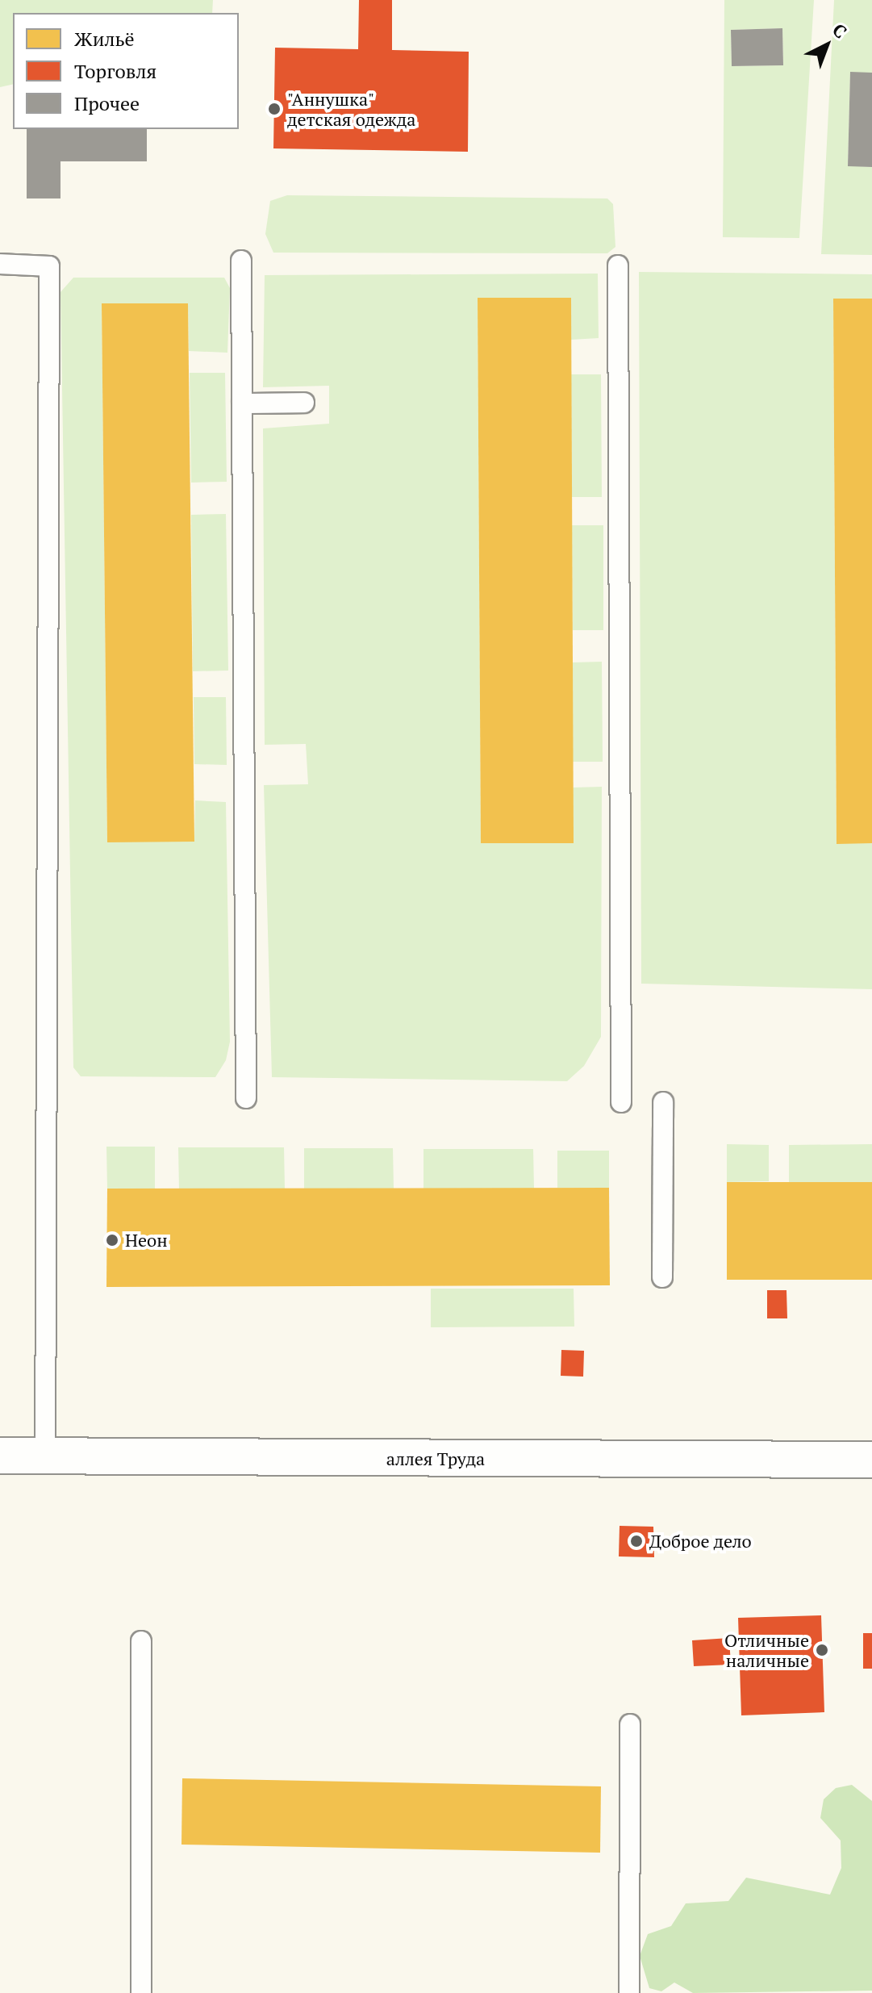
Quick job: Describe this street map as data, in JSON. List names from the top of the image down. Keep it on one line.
{"streets":{"street":["аллея Труда"]},"places":["\"Аннушка\" детская одежда","Неон","Доброе дело","Отличные наличные"],"legend":["Жильё","Торговля","Прочее"],"north":"top right"}
